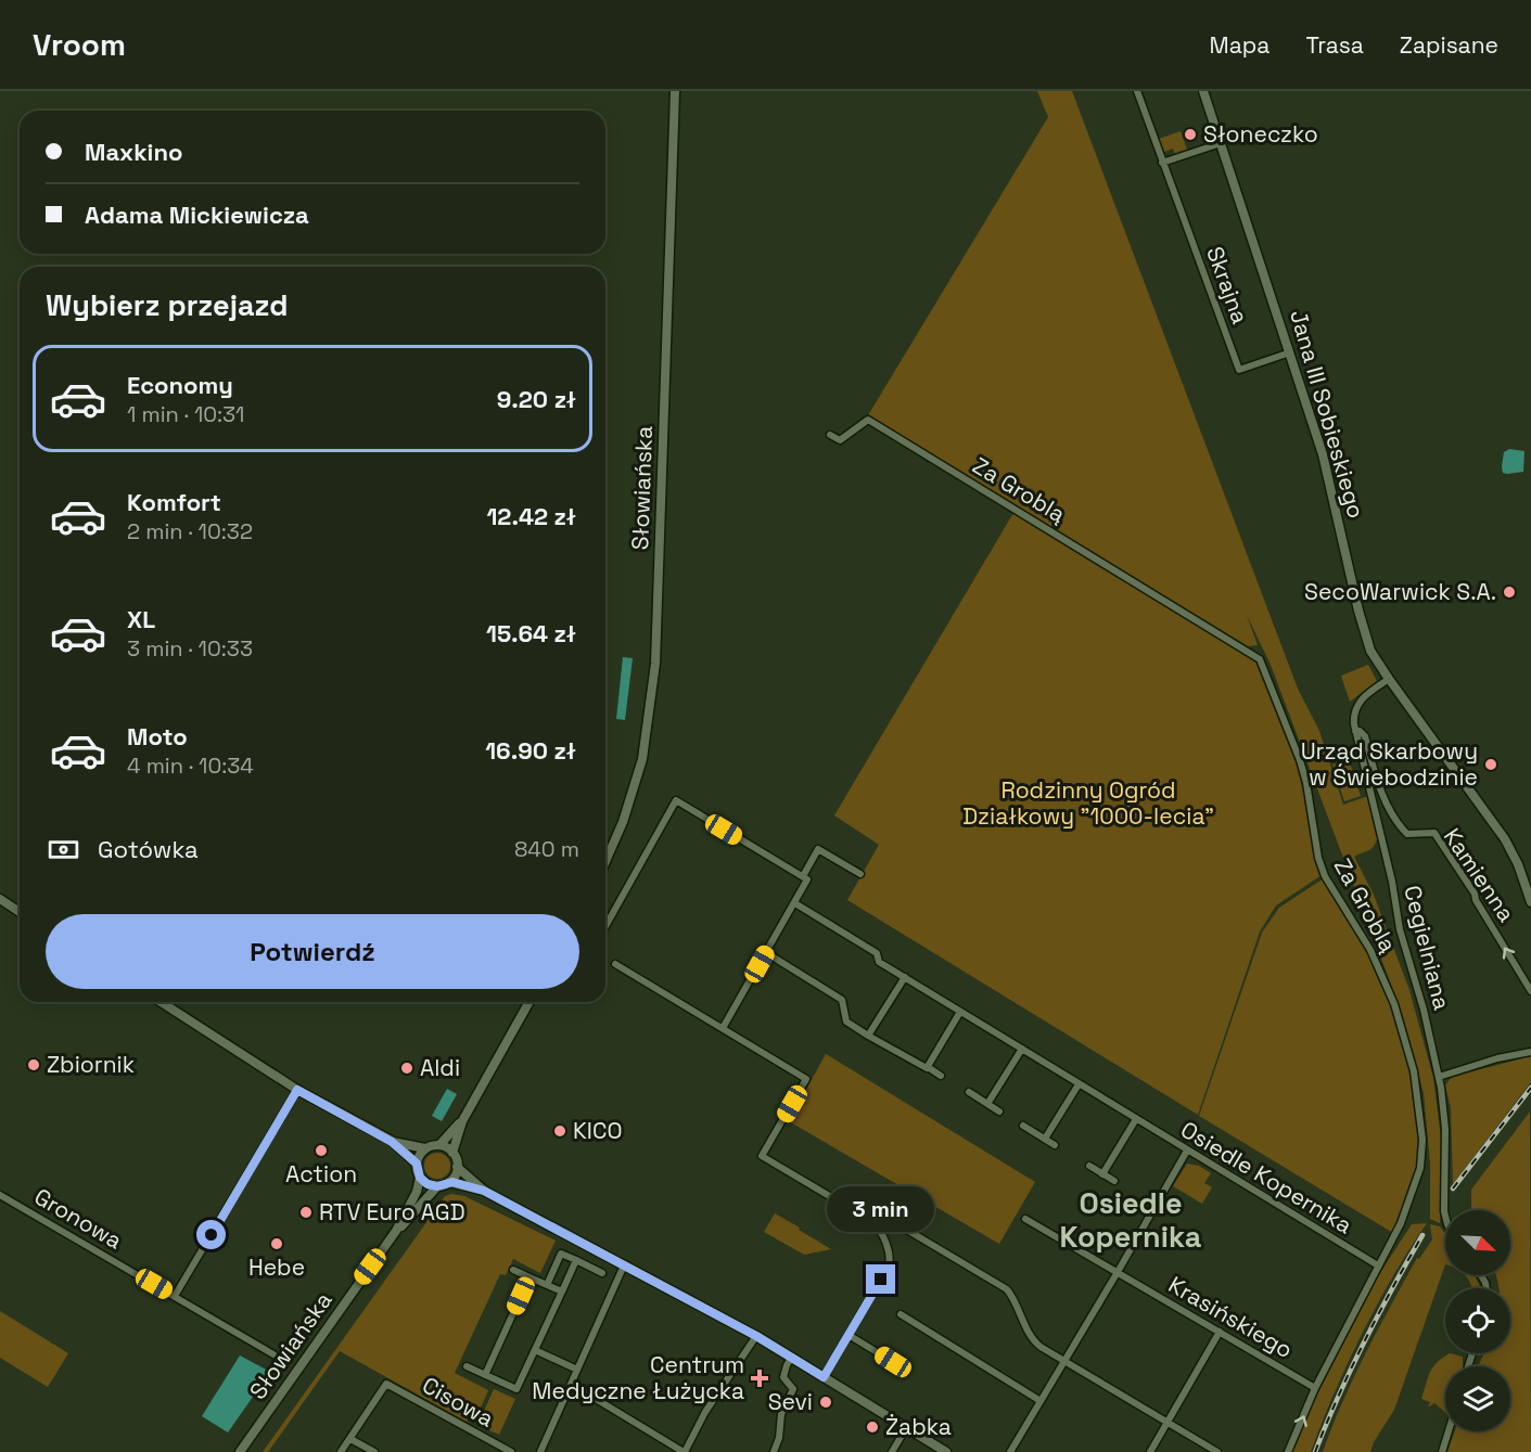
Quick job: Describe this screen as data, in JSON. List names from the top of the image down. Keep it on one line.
{"streets":{"street":["Skrajna","Jana III Sobieskiego","Słowiańska","Za Groblą","Kamienna","Cegielniana","Osiedle Kopernika","Gronowa","Krasińskiego","Cisowa"]},"crossings":[["Skrajna","Jana III Sobieskiego"],["Jana III Sobieskiego","Cegielniana"],["Za Groblą","Osiedle Kopernika"],["Za Groblą","Krasińskiego"],["Kamienna","Cegielniana"]],"one_way":["Kamienna"],"districts":["Osiedle Kopernika"],"parks":["Rodzinny Ogród Działkowy \"1000-lecia\""],"places":{"other":["Słoneczko","SecoWarwick S.A.","Urząd Skarbowy w Świebodzinie","Zbiornik","Aldi","KICO","Action","RTV Euro AGD","Hebe","Sevi","Żabka"],"health":["Centrum Medyczne Łużycka"]},"north":"bottom right","page":{"header":"Vroom","nav":["Mapa","Trasa","Zapisane"],"banner":["Maxkino","Adama Mickiewicza"],"heading":"Wybierz przejazd","list":[{"name":"Economy","note":"1 min · 10:31","value":"9.20 zł"},{"name":"Komfort","note":"2 min · 10:32","value":"12.42 zł"},{"name":"XL","note":"3 min · 10:33","value":"15.64 zł"},{"name":"Moto","note":"4 min · 10:34","value":"16.90 zł"}],"pay":["Gotówka","840 m"],"buttons":"Potwierdź","bubble":"3 min"}}
